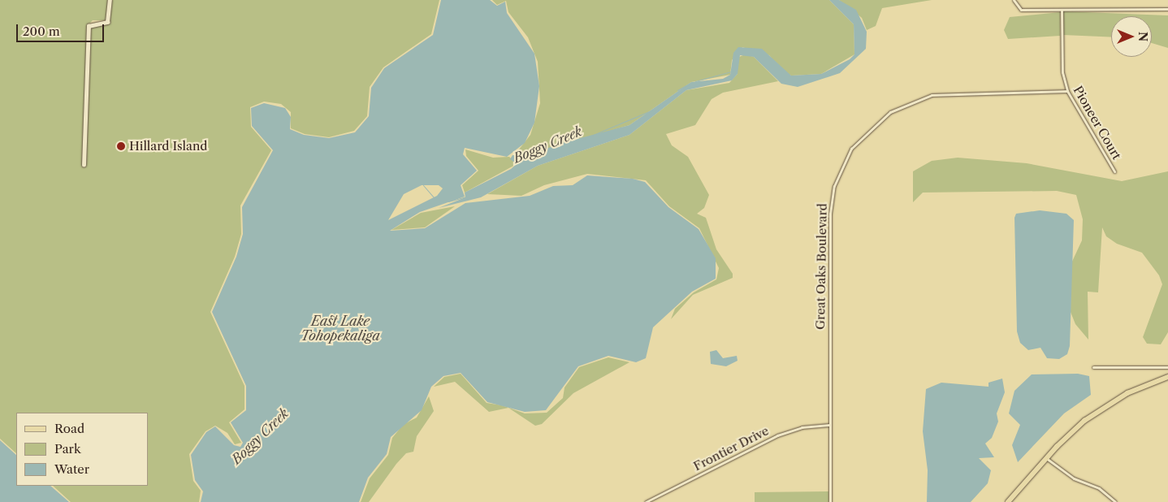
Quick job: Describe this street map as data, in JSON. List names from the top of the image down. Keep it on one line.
{"streets":{"street":["Pioneer Court","Great Oaks Boulevard","Frontier Drive"]},"crossings":[["Pioneer Court","Great Oaks Boulevard"],["Great Oaks Boulevard","Frontier Drive"]],"water":["Boggy Creek","East Lake Tohopekaliga"],"places":["Hillard Island"],"legend":["Road","Park","Water"],"scale_bar":"200 m","north":"right"}
